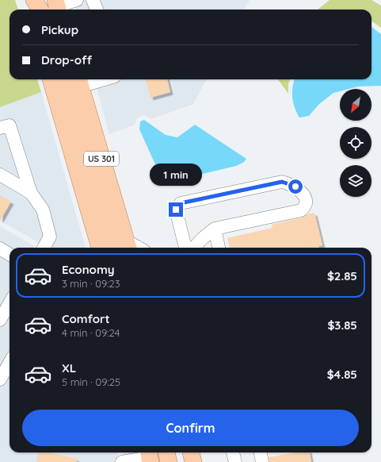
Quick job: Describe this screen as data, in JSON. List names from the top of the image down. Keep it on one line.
{"streets":{"main road":["US 301"]},"north":"bottom left","page":{"banner":["Pickup","Drop-off"],"bubble":"1 min","list":[{"name":"Economy","note":"3 min · 09:23","value":"$2.85"},{"name":"Comfort","note":"4 min · 09:24","value":"$3.85"},{"name":"XL","note":"5 min · 09:25","value":"$4.85"}],"buttons":"Confirm"}}
